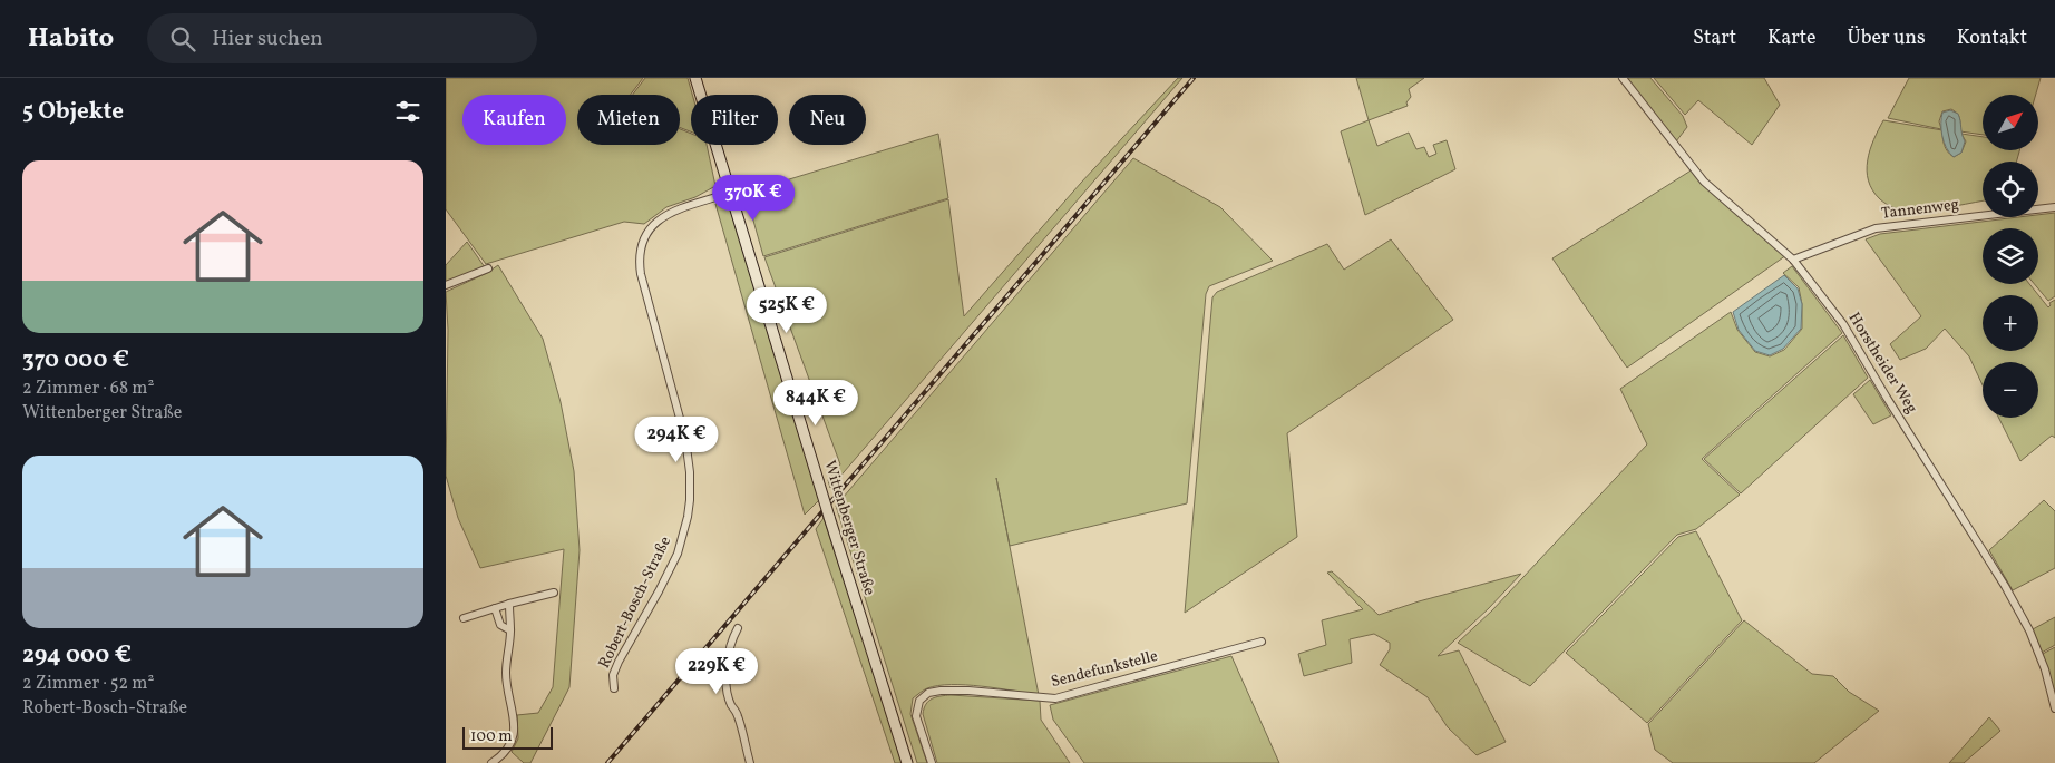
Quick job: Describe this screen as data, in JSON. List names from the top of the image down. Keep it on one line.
{"streets":{"main road":["Wittenberger Straße"],"street":["Tannenweg","Horstheider Weg","Robert-Bosch-Straße","Sendefunkstelle"]},"crossings":[["Tannenweg","Horstheider Weg"],["Wittenberger Straße","Robert-Bosch-Straße"]],"scale_bar":"100 m","north":"top right","page":{"header":"Habito","search":"Hier suchen","nav":["Start","Karte","Über uns","Kontakt"],"heading":"5 Objekte","map_buttons":["+","−"],"chip":["Kaufen","Mieten","Filter","Neu"],"list":[{"name":"370 000 €","note":"2 Zimmer · 68 m² · Wittenberger Straße"},{"name":"294 000 €","note":"2 Zimmer · 52 m² · Robert-Bosch-Straße"}],"price":["370K €","525K €","844K €","294K €","229K €"],"scale":"100 m"}}
